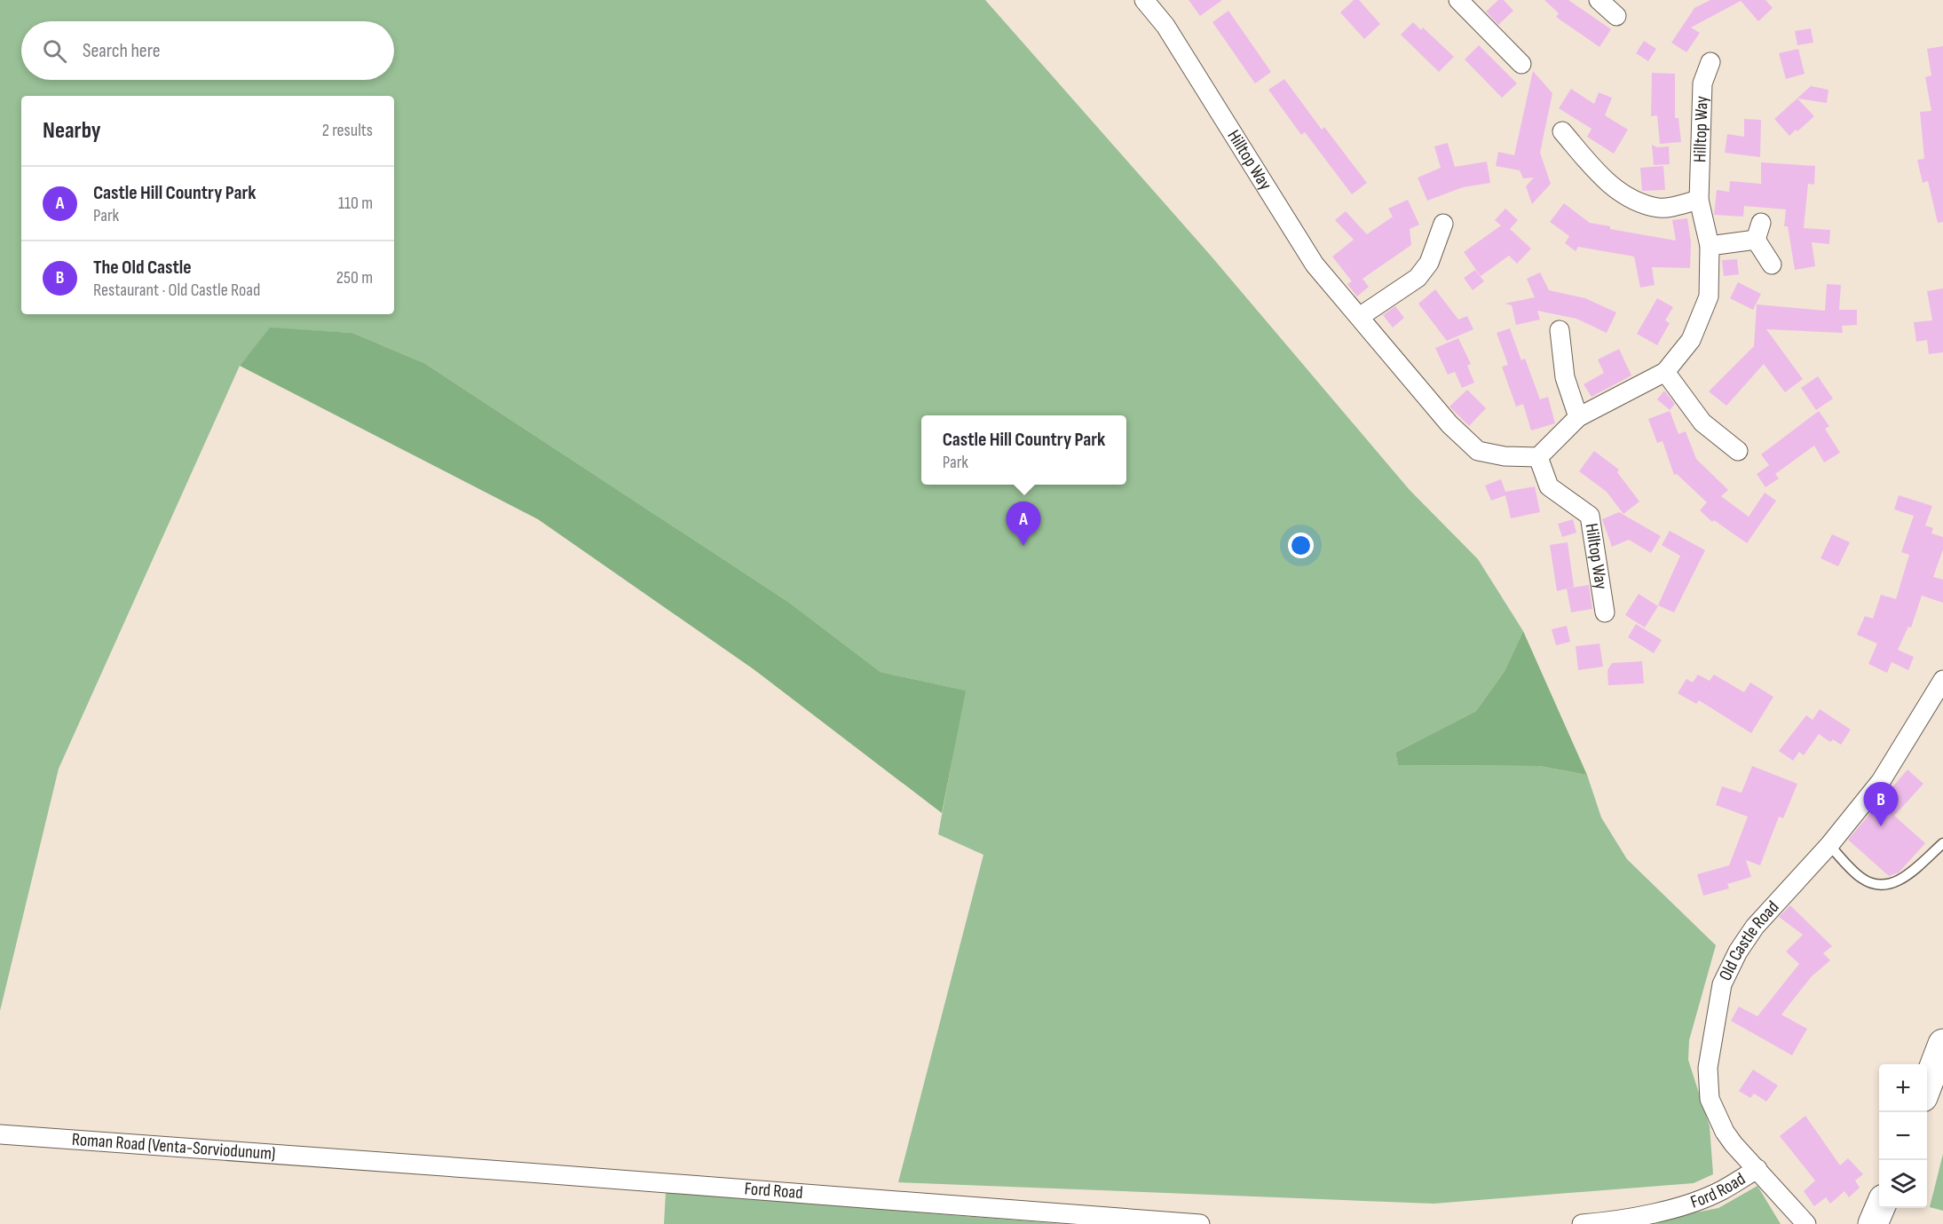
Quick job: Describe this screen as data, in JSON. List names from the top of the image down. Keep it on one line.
{"streets":{"street":["Hilltop Way","Old Castle Road","Roman Road (Venta-Sorviodunum)","Ford Road"]},"crossings":[["Old Castle Road","Ford Road"],["Roman Road (Venta-Sorviodunum)","Ford Road"]],"page":{"search":"Search here","heading":["Nearby","2 results"],"list":[{"mark":"A","name":"Castle Hill Country Park","note":"Park","value":"110 m"},{"mark":"B","name":"The Old Castle","note":"Restaurant · Old Castle Road","value":"250 m"}],"popup":["Castle Hill Country Park","Park"],"pins":["A","B"],"map_buttons":["+","−"]}}
